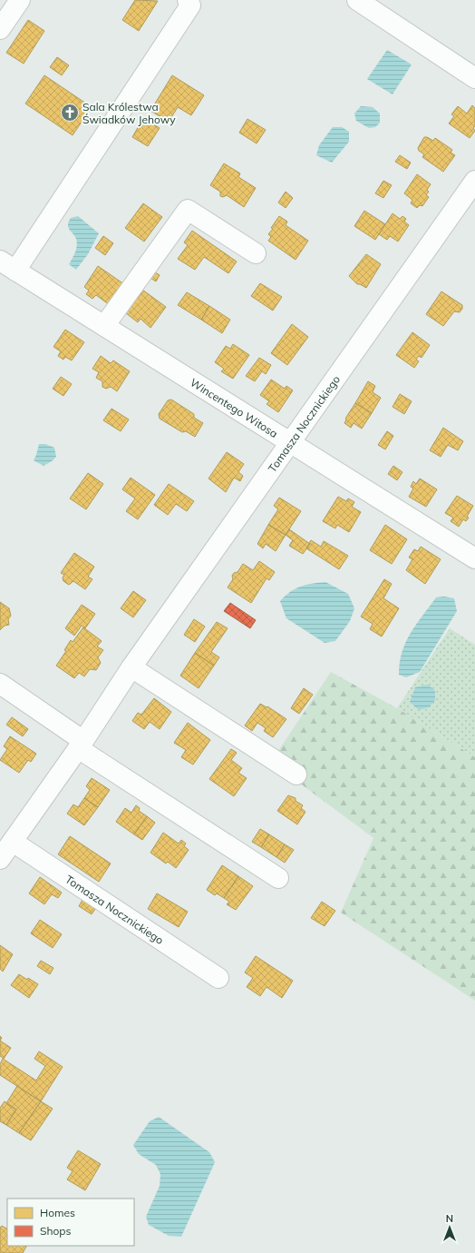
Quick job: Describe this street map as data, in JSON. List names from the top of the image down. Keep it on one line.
{"streets":{"street":["Wincentego Witosa","Tomasza Nocznickiego"]},"crossings":[["Wincentego Witosa","Tomasza Nocznickiego"]],"places":{"church":["Sala Królestwa Świadków Jehowy"]},"legend":["Homes","Shops"],"north":"top"}
